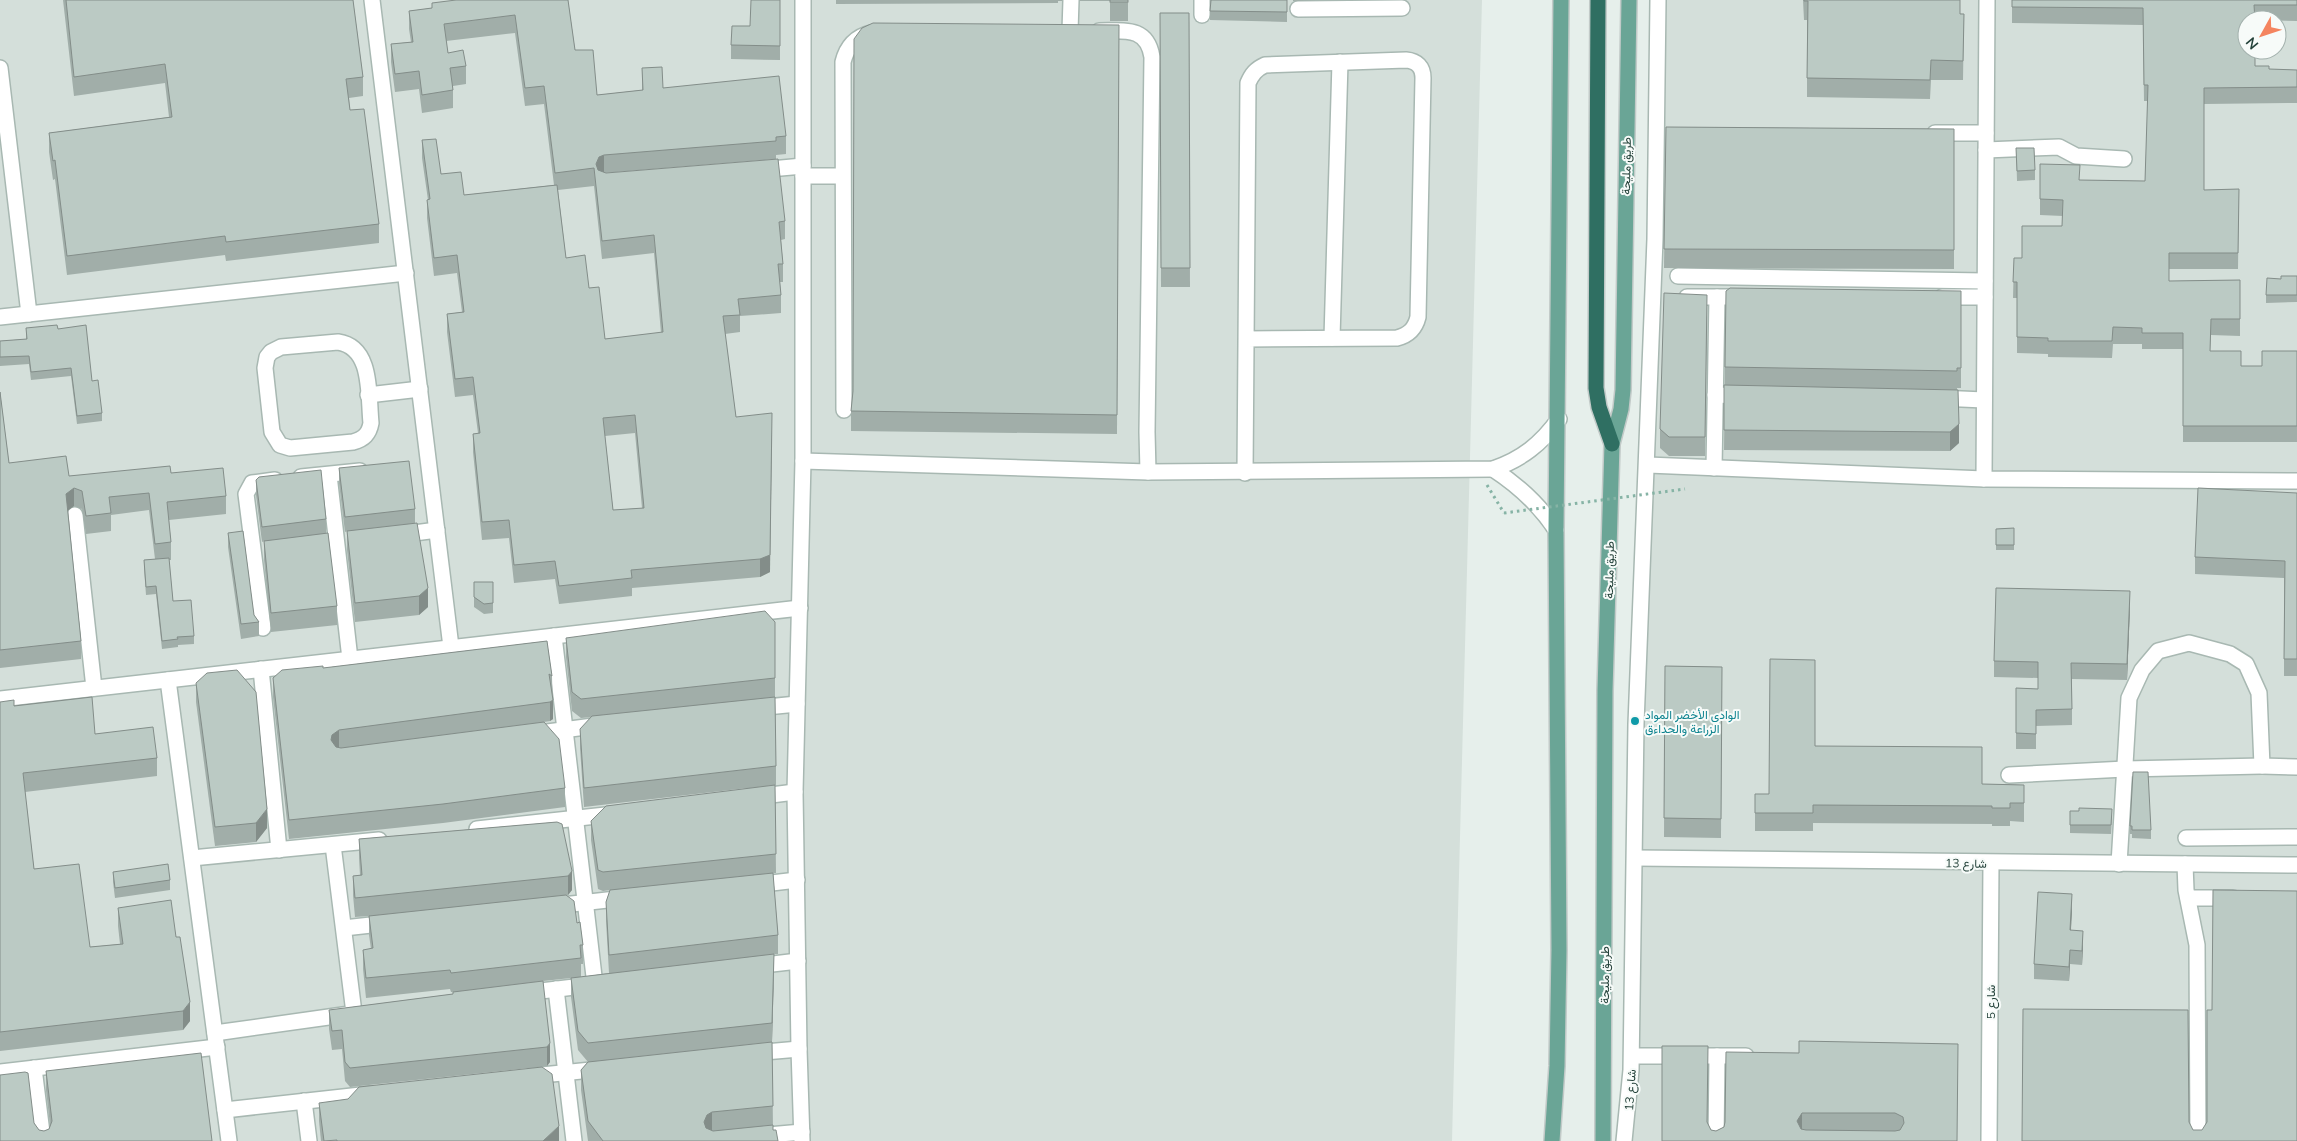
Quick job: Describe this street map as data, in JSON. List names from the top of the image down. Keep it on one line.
{"streets":{"main road":["طريق مليحة"],"street":["شارع 13","شارع 5"]},"crossings":[["شارع 13","شارع 5"]],"places":["الوادى الأخضر المواد الزراعة والحداءق"],"north":"bottom left"}
